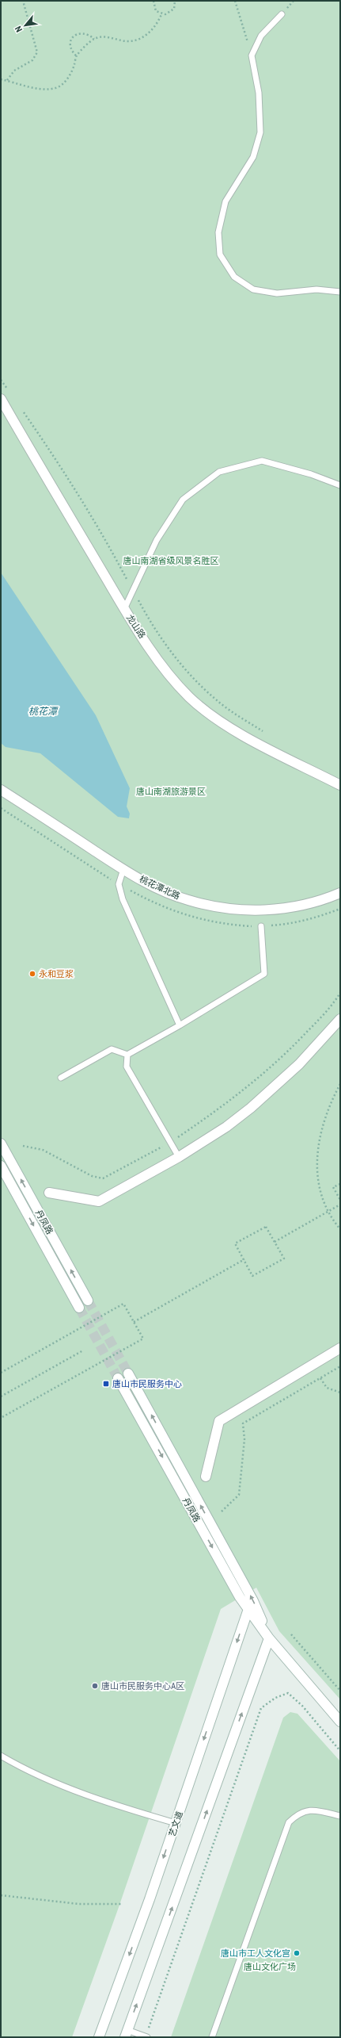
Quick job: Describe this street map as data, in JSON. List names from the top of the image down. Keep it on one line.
{"streets":{"main road":["龙山路","桃花潭北路","丹凤路","艺文道"]},"crossings":[["丹凤路","艺文道"]],"water":["桃花潭"],"parks":["唐山南湖省级风景名胜区","唐山南湖旅游景区","唐山文化广场"],"places":{"other":["永和豆浆","唐山市民服务中心A区","唐山市工人文化宫"],"transit":["唐山市民服务中心"]},"north":"bottom left"}
